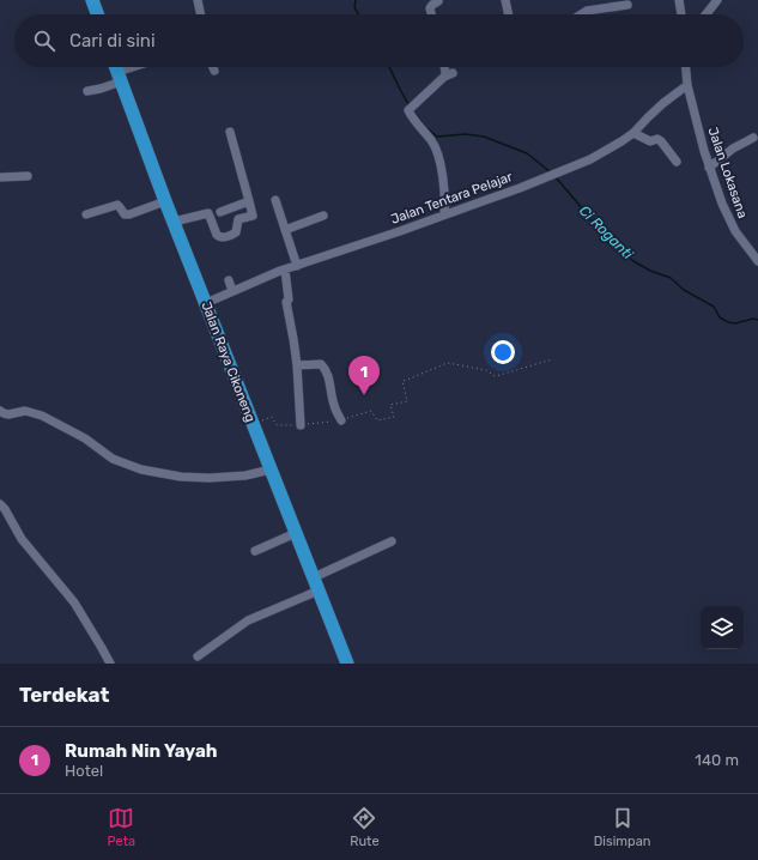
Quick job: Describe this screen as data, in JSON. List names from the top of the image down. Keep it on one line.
{"streets":{"highway":["Jalan Raya Cikoneng"],"street":["Jalan Lokasana","Jalan Tentara Pelajar"]},"crossings":[["Jalan Lokasana","Jalan Tentara Pelajar"],["Jalan Tentara Pelajar","Jalan Raya Cikoneng"]],"water":["Ci Roganti"],"page":{"search":"Cari di sini","pins":"1","heading":"Terdekat","list":[{"mark":"1","name":"Rumah Nin Yayah","note":"Hotel","value":"140 m"}],"nav":["Peta","Rute","Disimpan"]}}
